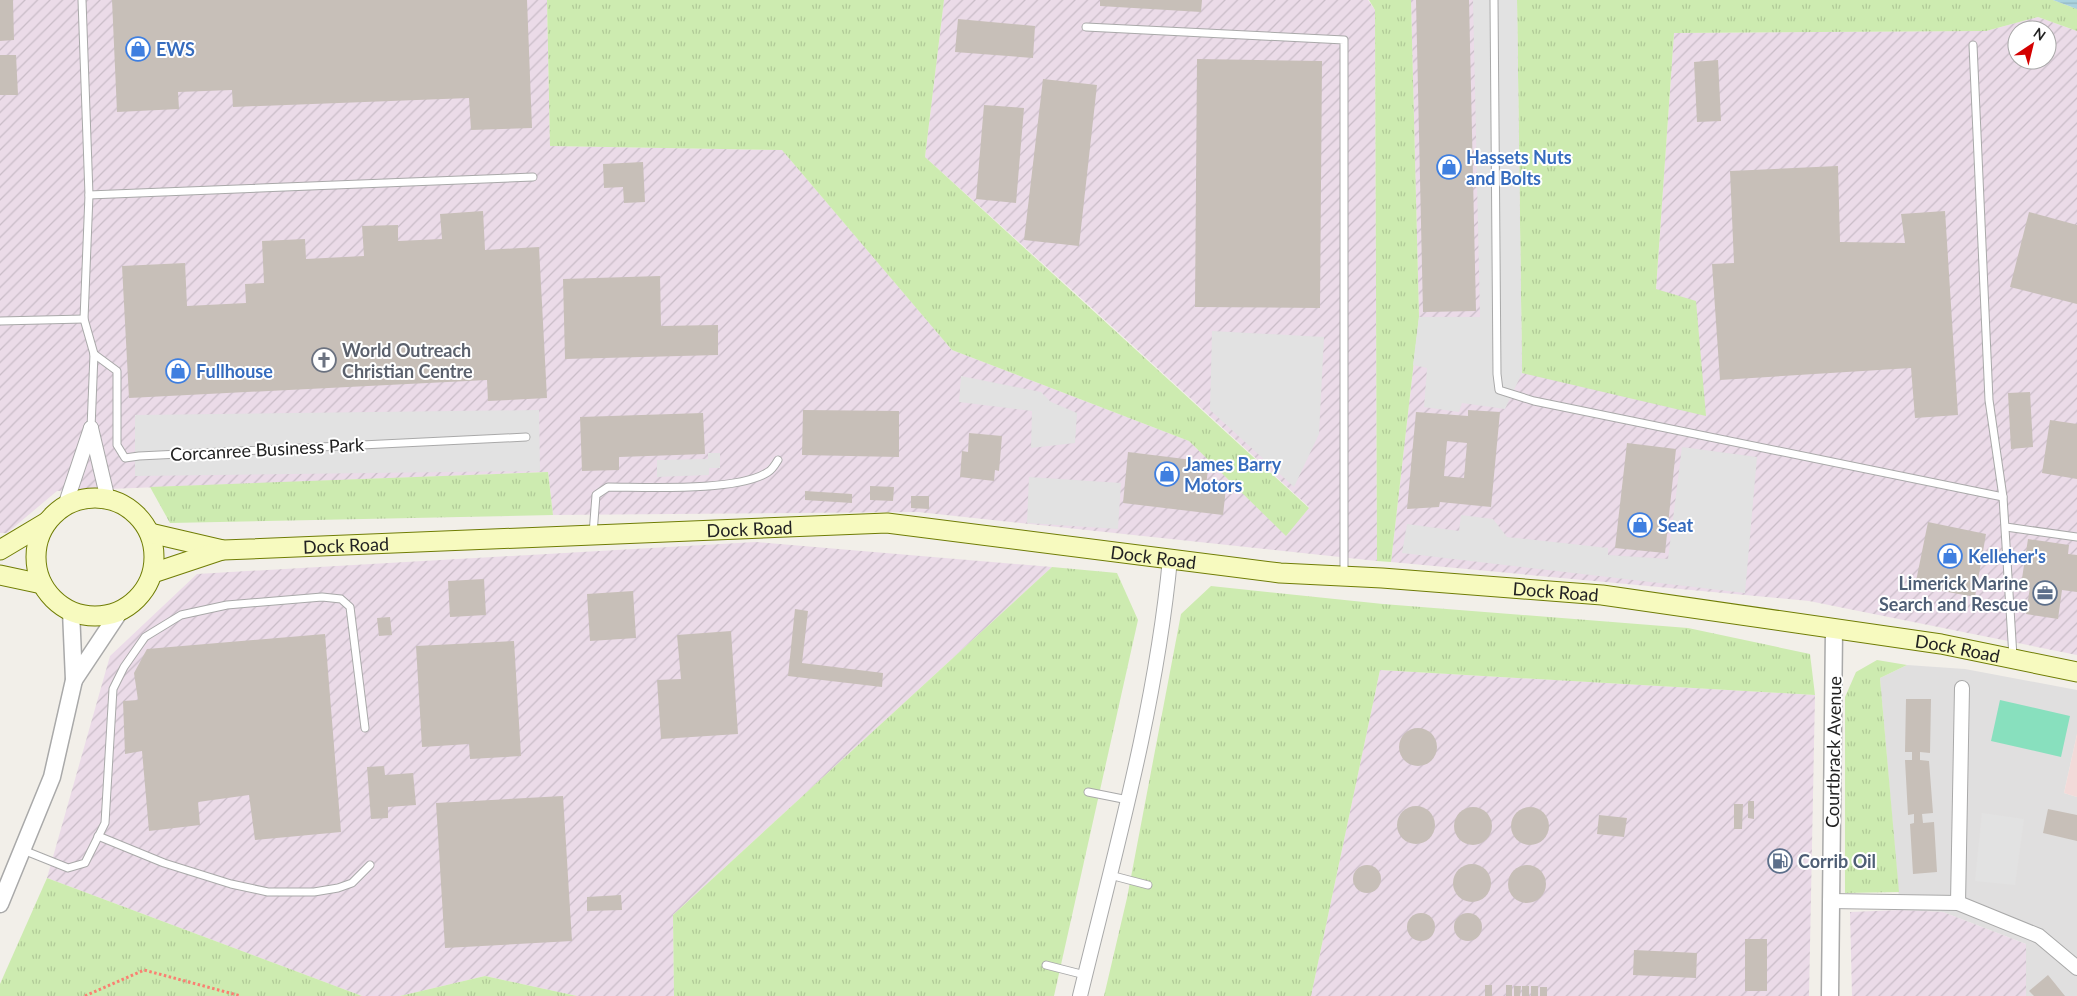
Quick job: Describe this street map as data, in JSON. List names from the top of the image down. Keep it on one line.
{"streets":{"main road":["Dock Road"],"street":["Courtbrack Avenue"],"lane":["Corcanree Business Park"]},"crossings":[["Dock Road","Courtbrack Avenue"]],"places":{"shop":["EWS","Hassets Nuts and Bolts","Fullhouse","James Barry Motors","Seat","Kelleher's"],"church":["World Outreach Christian Centre"],"office":["Limerick Marine Search and Rescue"],"fuel station":["Corrib Oil"]},"north":"top right"}
